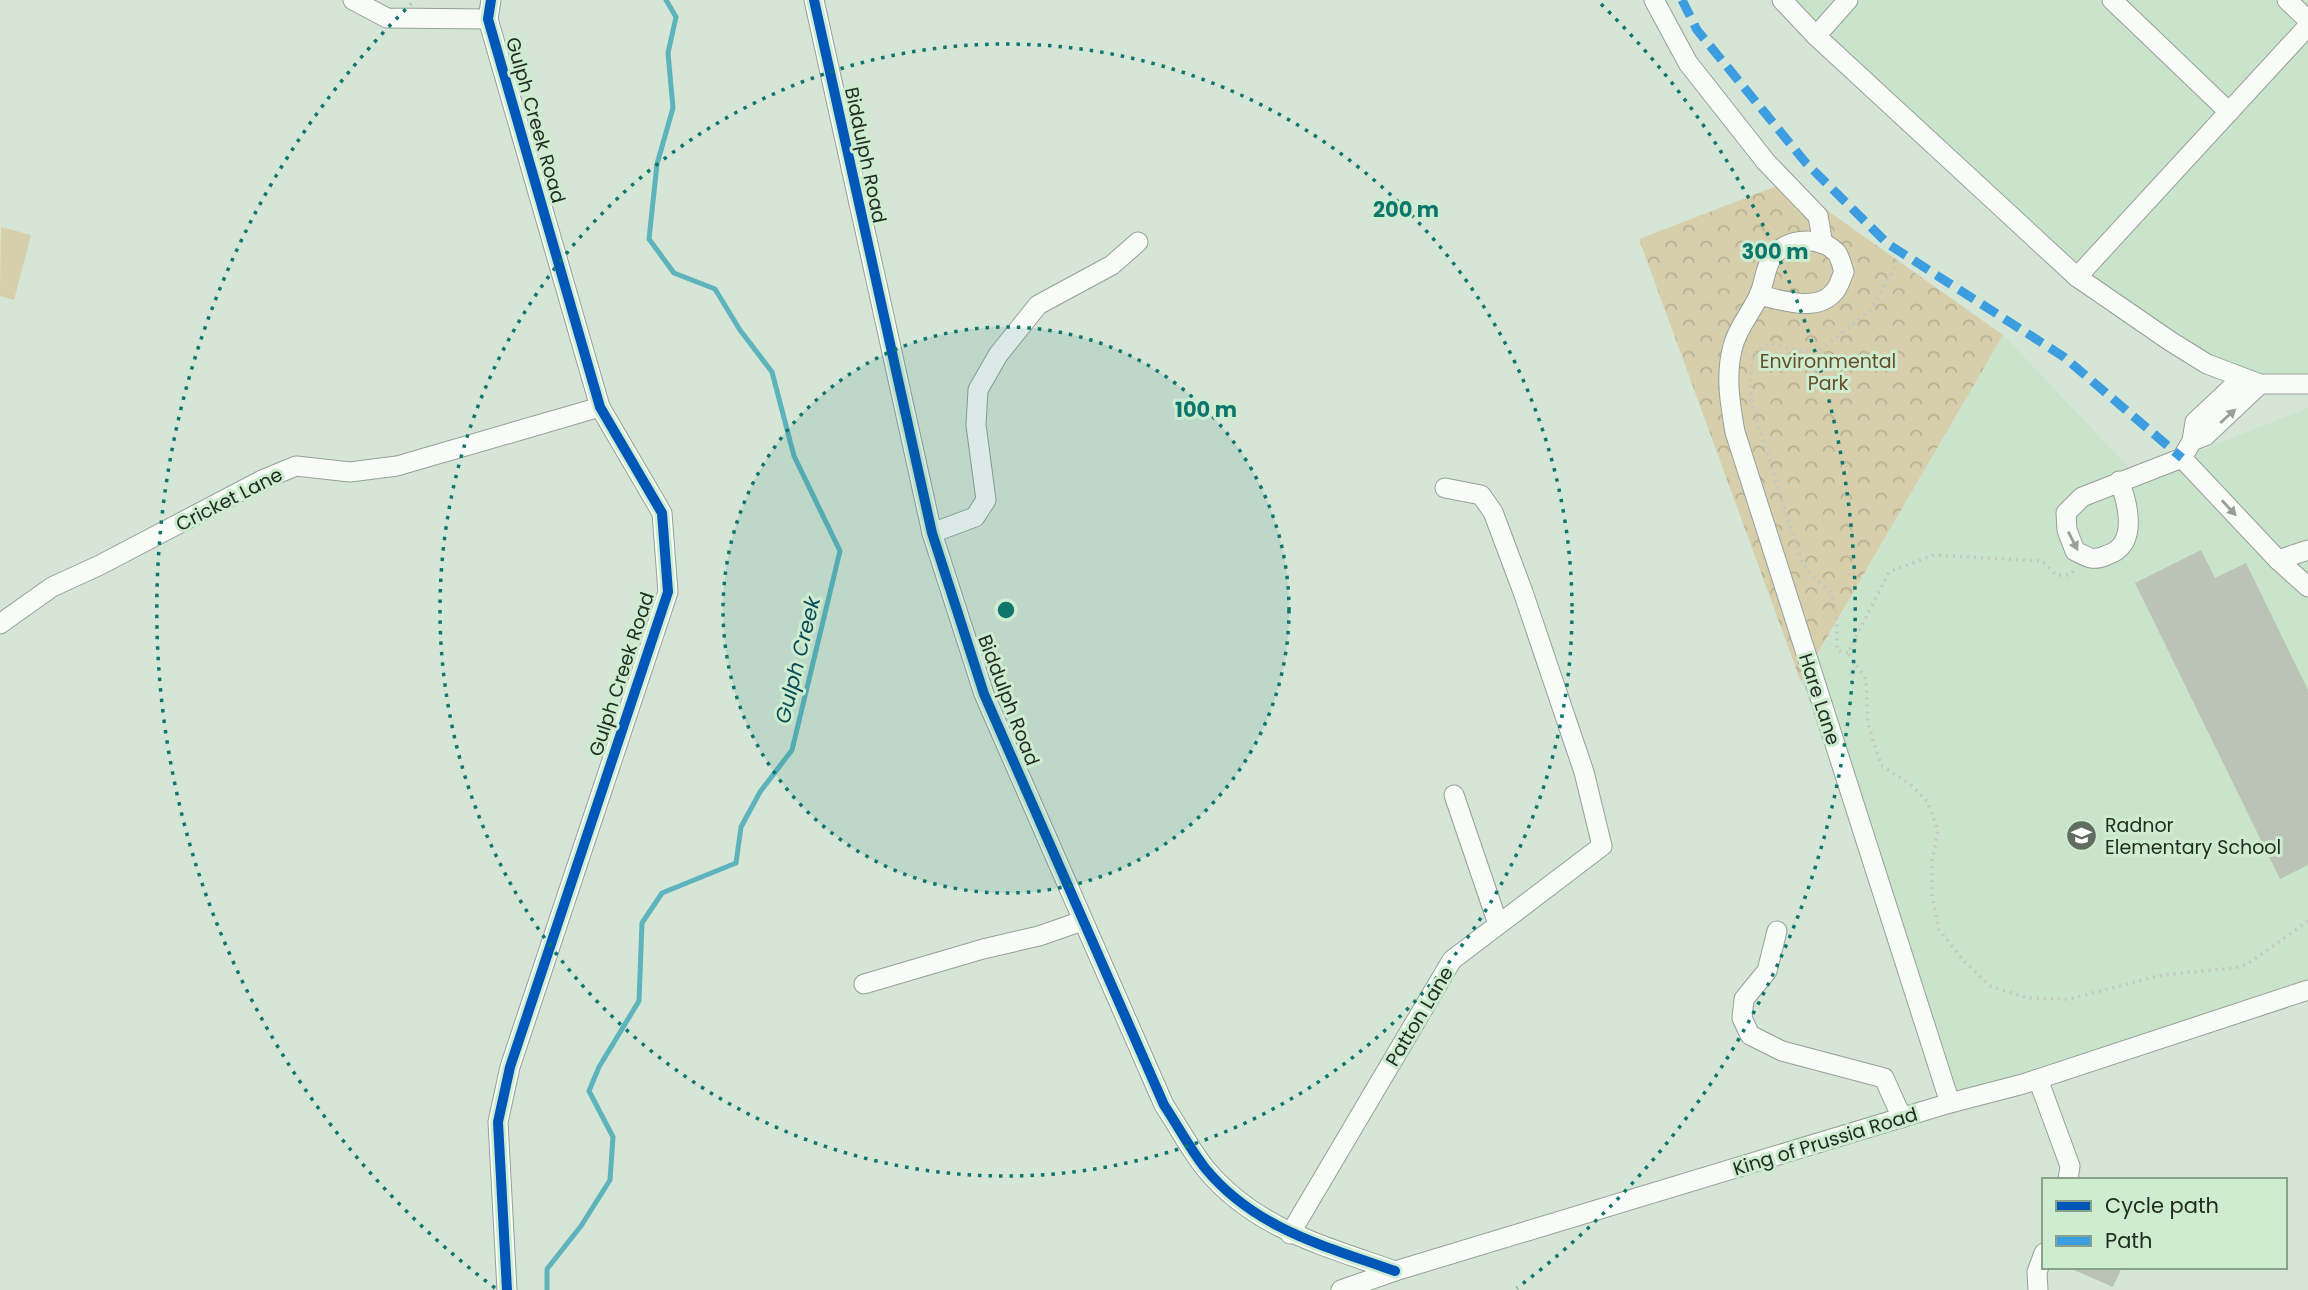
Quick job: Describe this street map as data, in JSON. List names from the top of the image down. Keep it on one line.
{"streets":{"street":["Gulph Creek Road","Biddulph Road","Cricket Lane","Hare Lane","Patton Lane","King of Prussia Road"]},"crossings":[["Gulph Creek Road","Cricket Lane"],["Biddulph Road","Patton Lane"],["Biddulph Road","King of Prussia Road"],["Hare Lane","King of Prussia Road"]],"water":["Gulph Creek"],"parks":["Environmental Park"],"places":{"school or university":["Radnor Elementary School"]},"legend":["Cycle path","Path"],"rings":["200 m","300 m","100 m"]}
